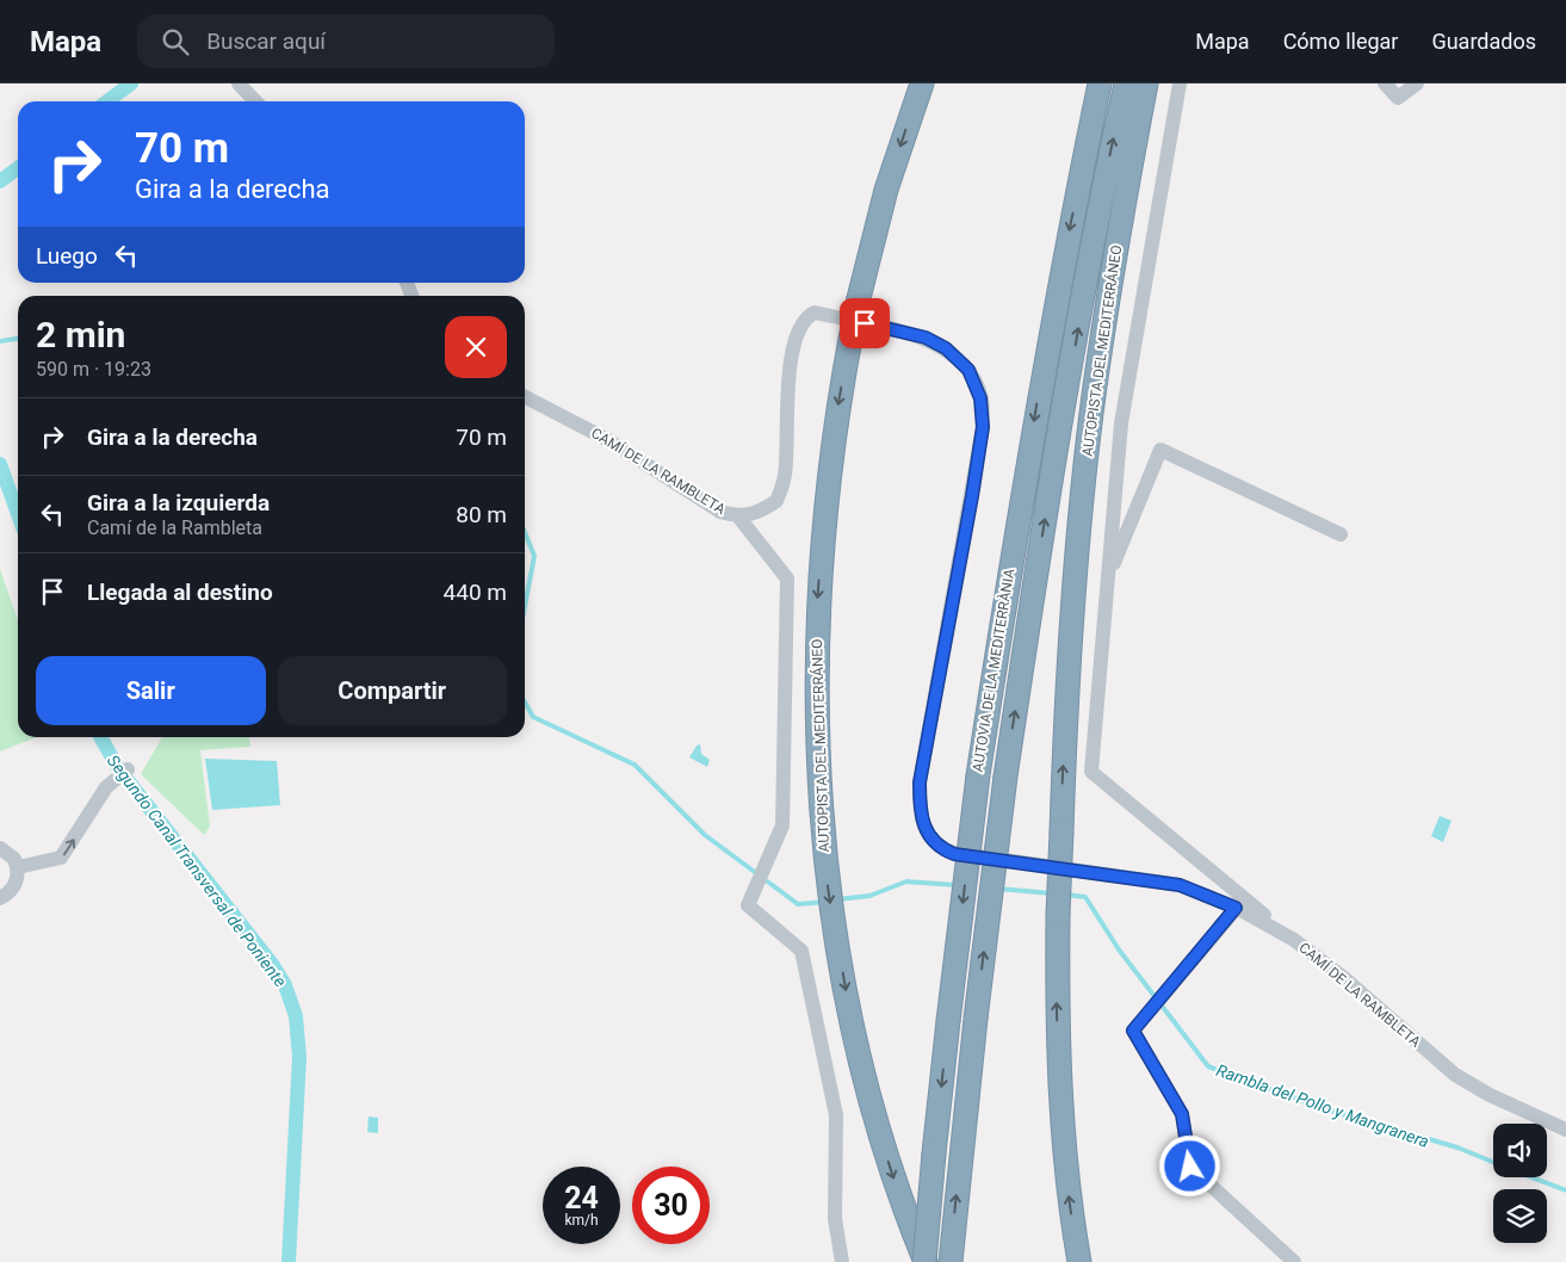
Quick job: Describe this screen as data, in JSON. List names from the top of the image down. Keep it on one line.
{"streets":{"highway":["AUTOPISTA DEL MEDITERRÁNEO","AUTOVIA DE LA MEDITERRÀNIA"],"street":["CAMÍ DE LA RAMBLETA"]},"crossings":[["AUTOPISTA DEL MEDITERRÁNEO","AUTOVIA DE LA MEDITERRÀNIA"]],"water":["Segundo Canal Transversal de Poniente","Rambla del Pollo y Mangranera"],"page":{"header":"Mapa","search":"Buscar aquí","nav":["Mapa","Cómo llegar","Guardados"],"turn":["70 m","Gira a la derecha"],"then":"Luego","heading":["2 min","590 m · 19:23"],"list":[{"name":"Gira a la derecha","value":"70 m"},{"name":"Gira a la izquierda","note":"Camí de la Rambleta","value":"80 m"},{"name":"Llegada al destino","value":"440 m"}],"buttons":["Salir","Compartir"],"speed":"24 km/h","limit":"30"}}
